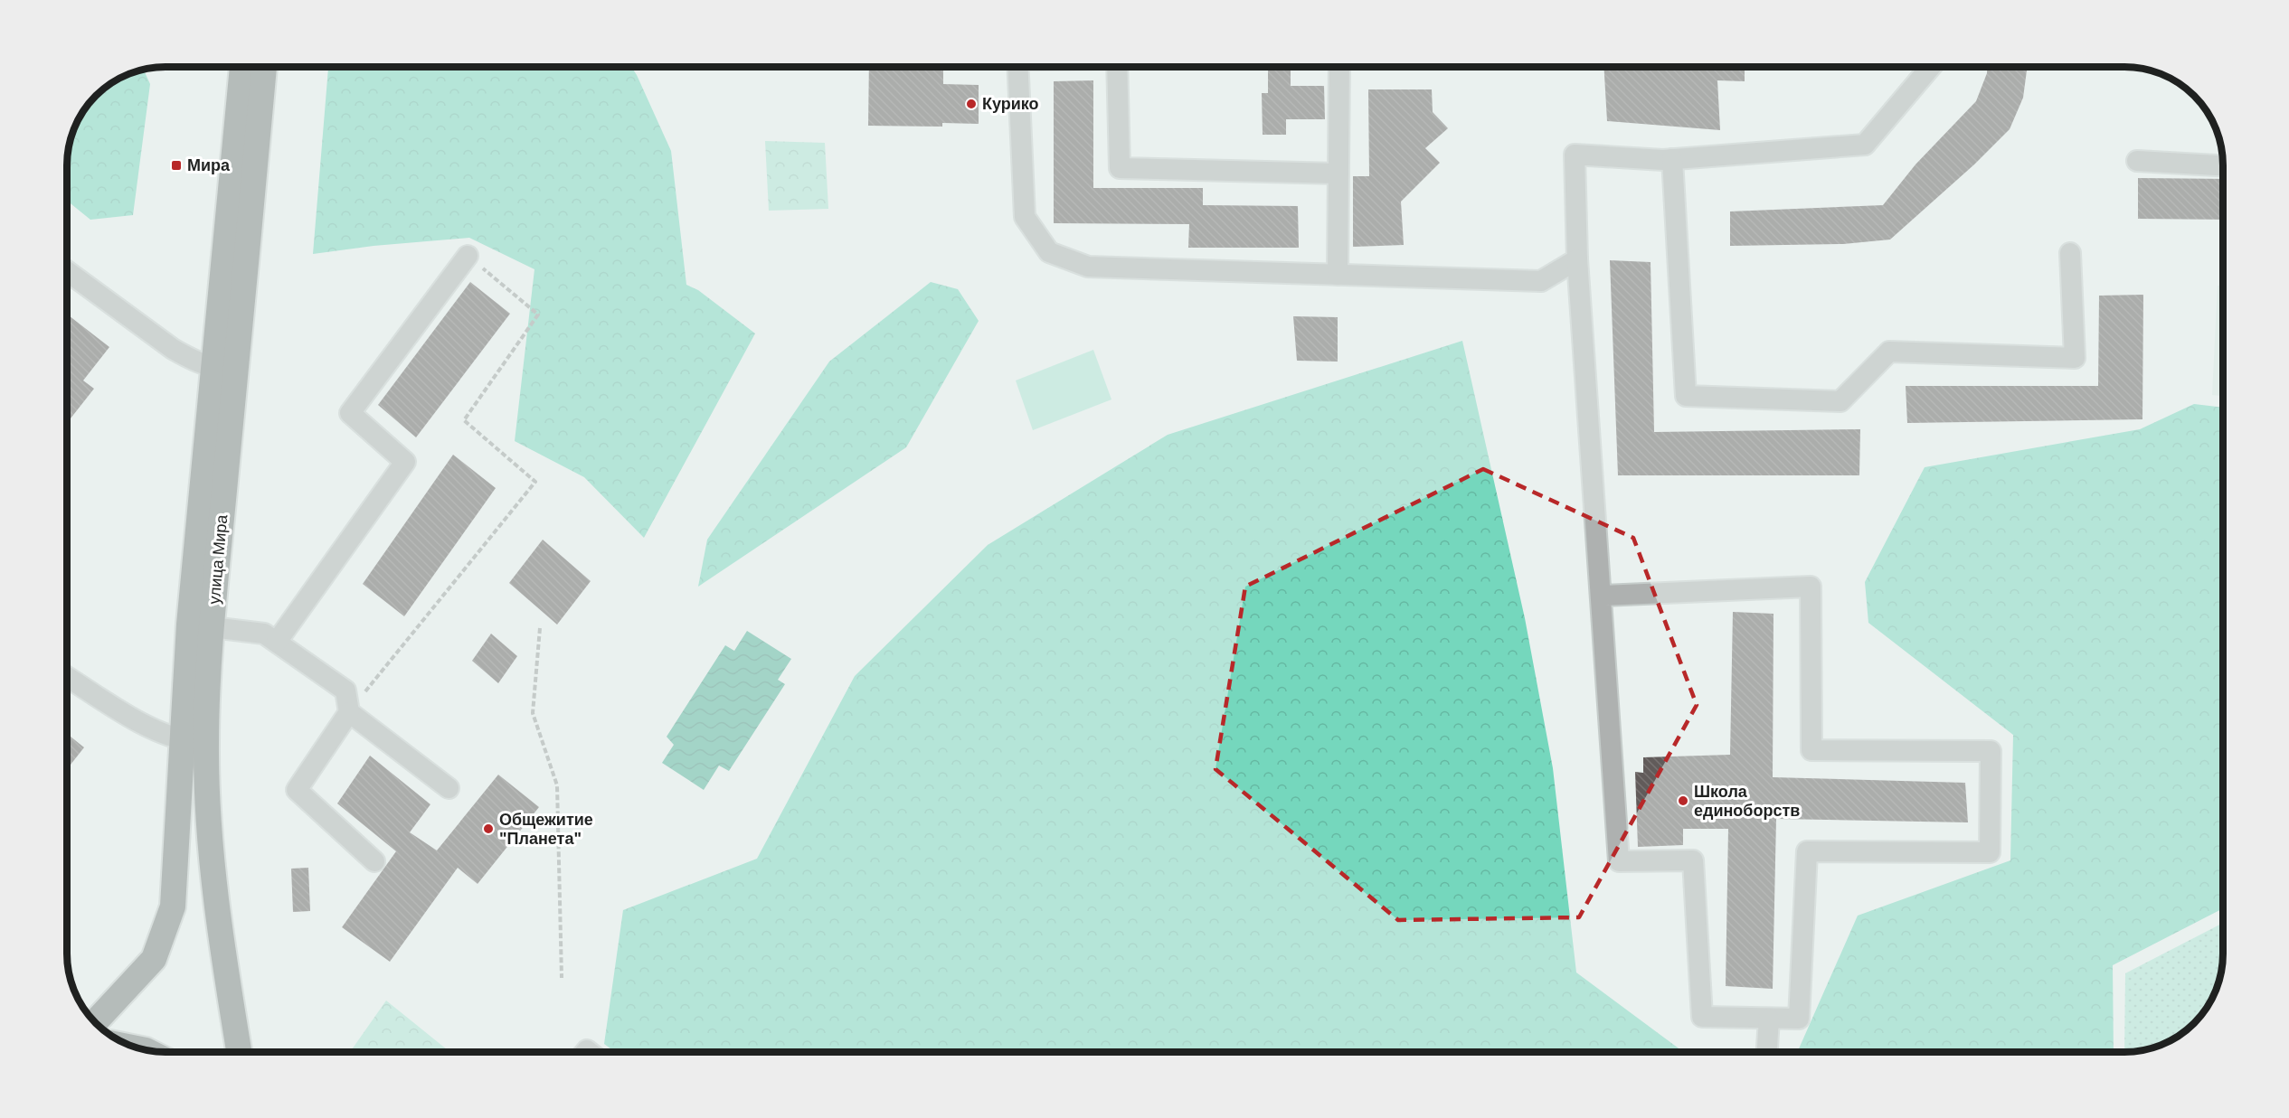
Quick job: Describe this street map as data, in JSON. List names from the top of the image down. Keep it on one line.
{"streets":{"main road":["улица Мира"]},"places":{"other":["Курико","Школа единоборств","Общежитие \"Планета\""],"transit":["Мира"]}}
